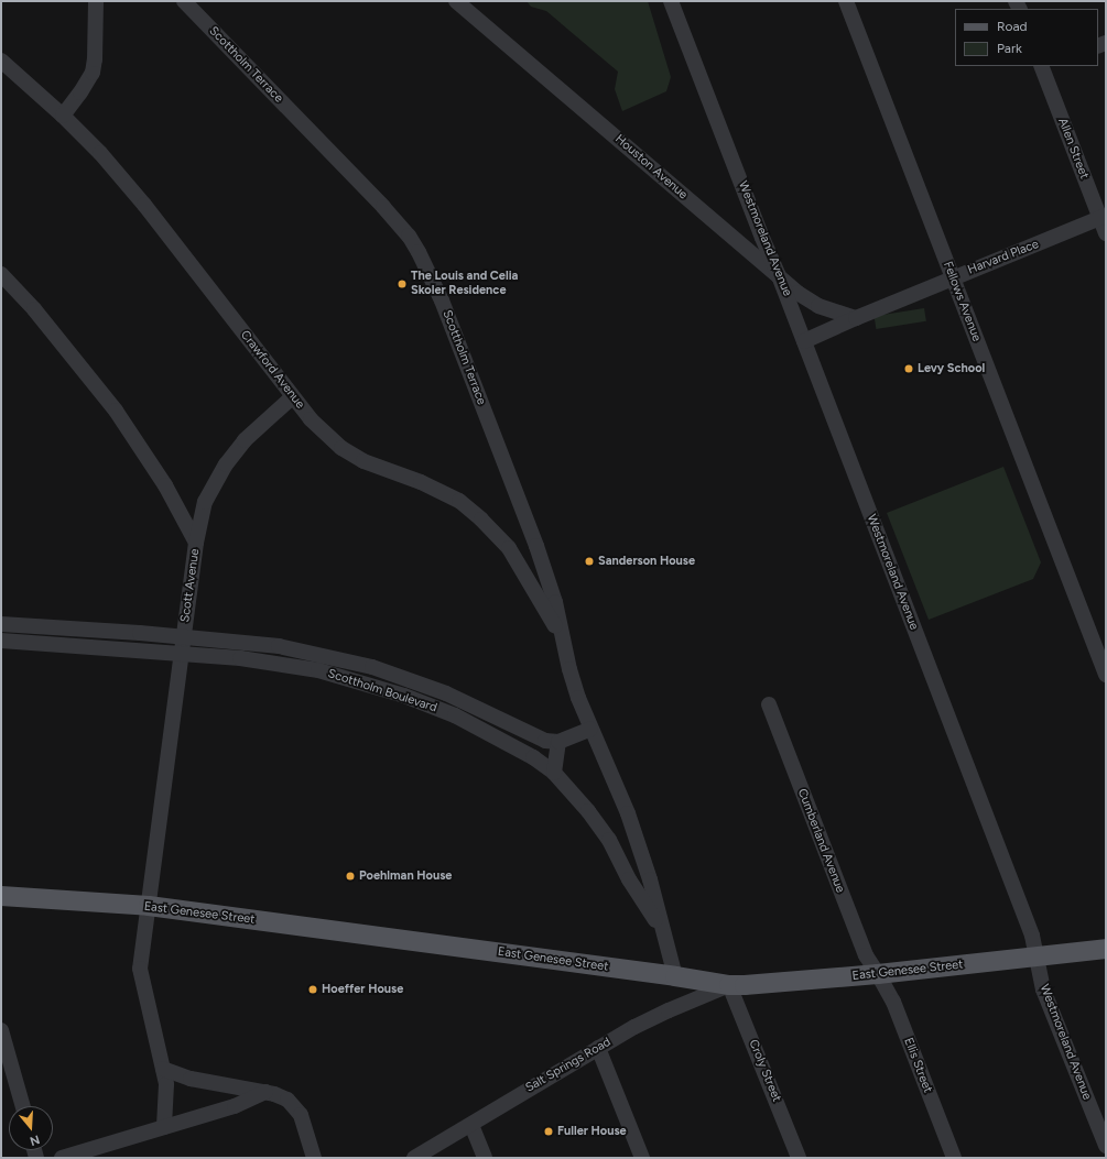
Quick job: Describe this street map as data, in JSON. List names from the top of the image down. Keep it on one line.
{"streets":{"main road":["East Genesee Street"],"street":["Scottholm Terrace","Allen Street","Houston Avenue","Westmoreland Avenue","Harvard Place","Fellows Avenue","Crawford Avenue","Scott Avenue","Scottholm Boulevard","Cumberland Avenue","Salt Springs Road","Ellis Street","Croly Street"]},"crossings":[["Scottholm Terrace","Crawford Avenue"],["Scottholm Terrace","Scottholm Boulevard"],["Allen Street","Harvard Place"],["Houston Avenue","Westmoreland Avenue"],["Houston Avenue","Harvard Place"],["Westmoreland Avenue","Harvard Place"],["Westmoreland Avenue","East Genesee Street"],["Harvard Place","Fellows Avenue"],["Scott Avenue","Scottholm Boulevard"],["Scott Avenue","East Genesee Street"],["Scottholm Boulevard","East Genesee Street"],["Cumberland Avenue","East Genesee Street"],["Cumberland Avenue","Ellis Street"],["East Genesee Street","Salt Springs Road"],["East Genesee Street","Ellis Street"],["East Genesee Street","Croly Street"],["Salt Springs Road","Croly Street"]],"places":["The Louis and Celia Skoler Residence","Levy School","Sanderson House","Poehlman House","Hoeffer House","Fuller House"],"legend":["Road","Park"],"north":"bottom"}
